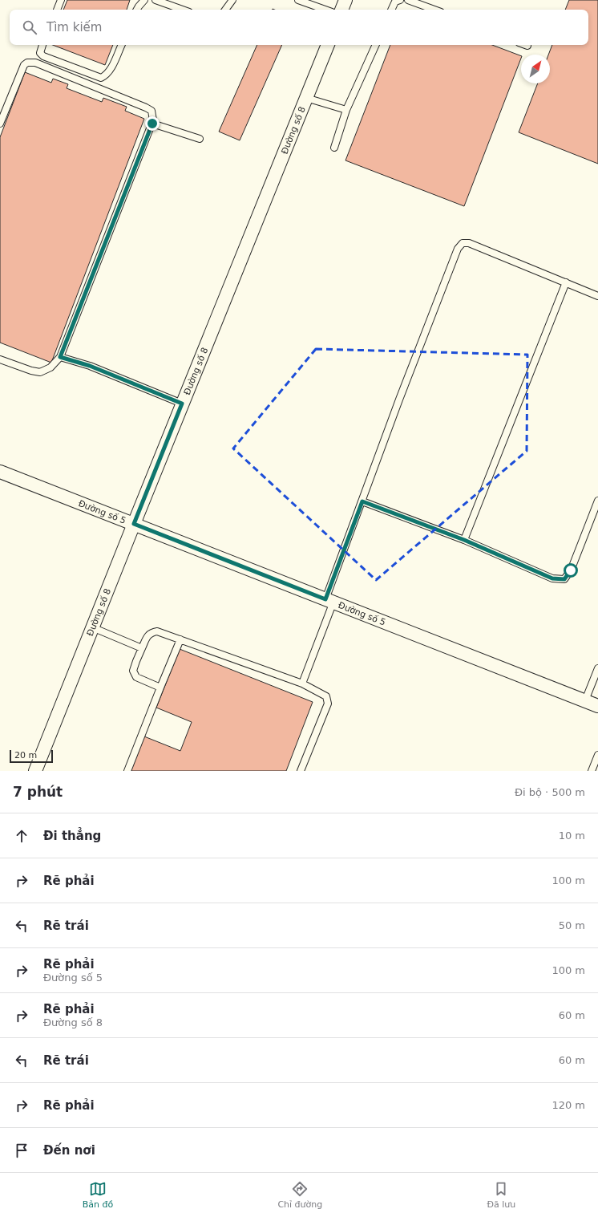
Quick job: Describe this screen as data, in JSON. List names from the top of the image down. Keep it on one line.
{"streets":{"street":["Đường số 8","Đường số 5"]},"crossings":[["Đường số 8","Đường số 5"]],"scale_bar":"20 m","north":"top right","page":{"search":"Tìm kiếm","scale":"20 m","heading":["7 phút","Đi bộ · 500 m"],"list":[["Đi thẳng","10 m"],["Rẽ phải","100 m"],["Rẽ trái","50 m"],["Rẽ phải","Đường số 5","100 m"],["Rẽ phải","Đường số 8","60 m"],["Rẽ trái","60 m"],["Rẽ phải","120 m"],"Đến nơi"],"nav":["Bản đồ","Chỉ đường","Đã lưu"]}}
